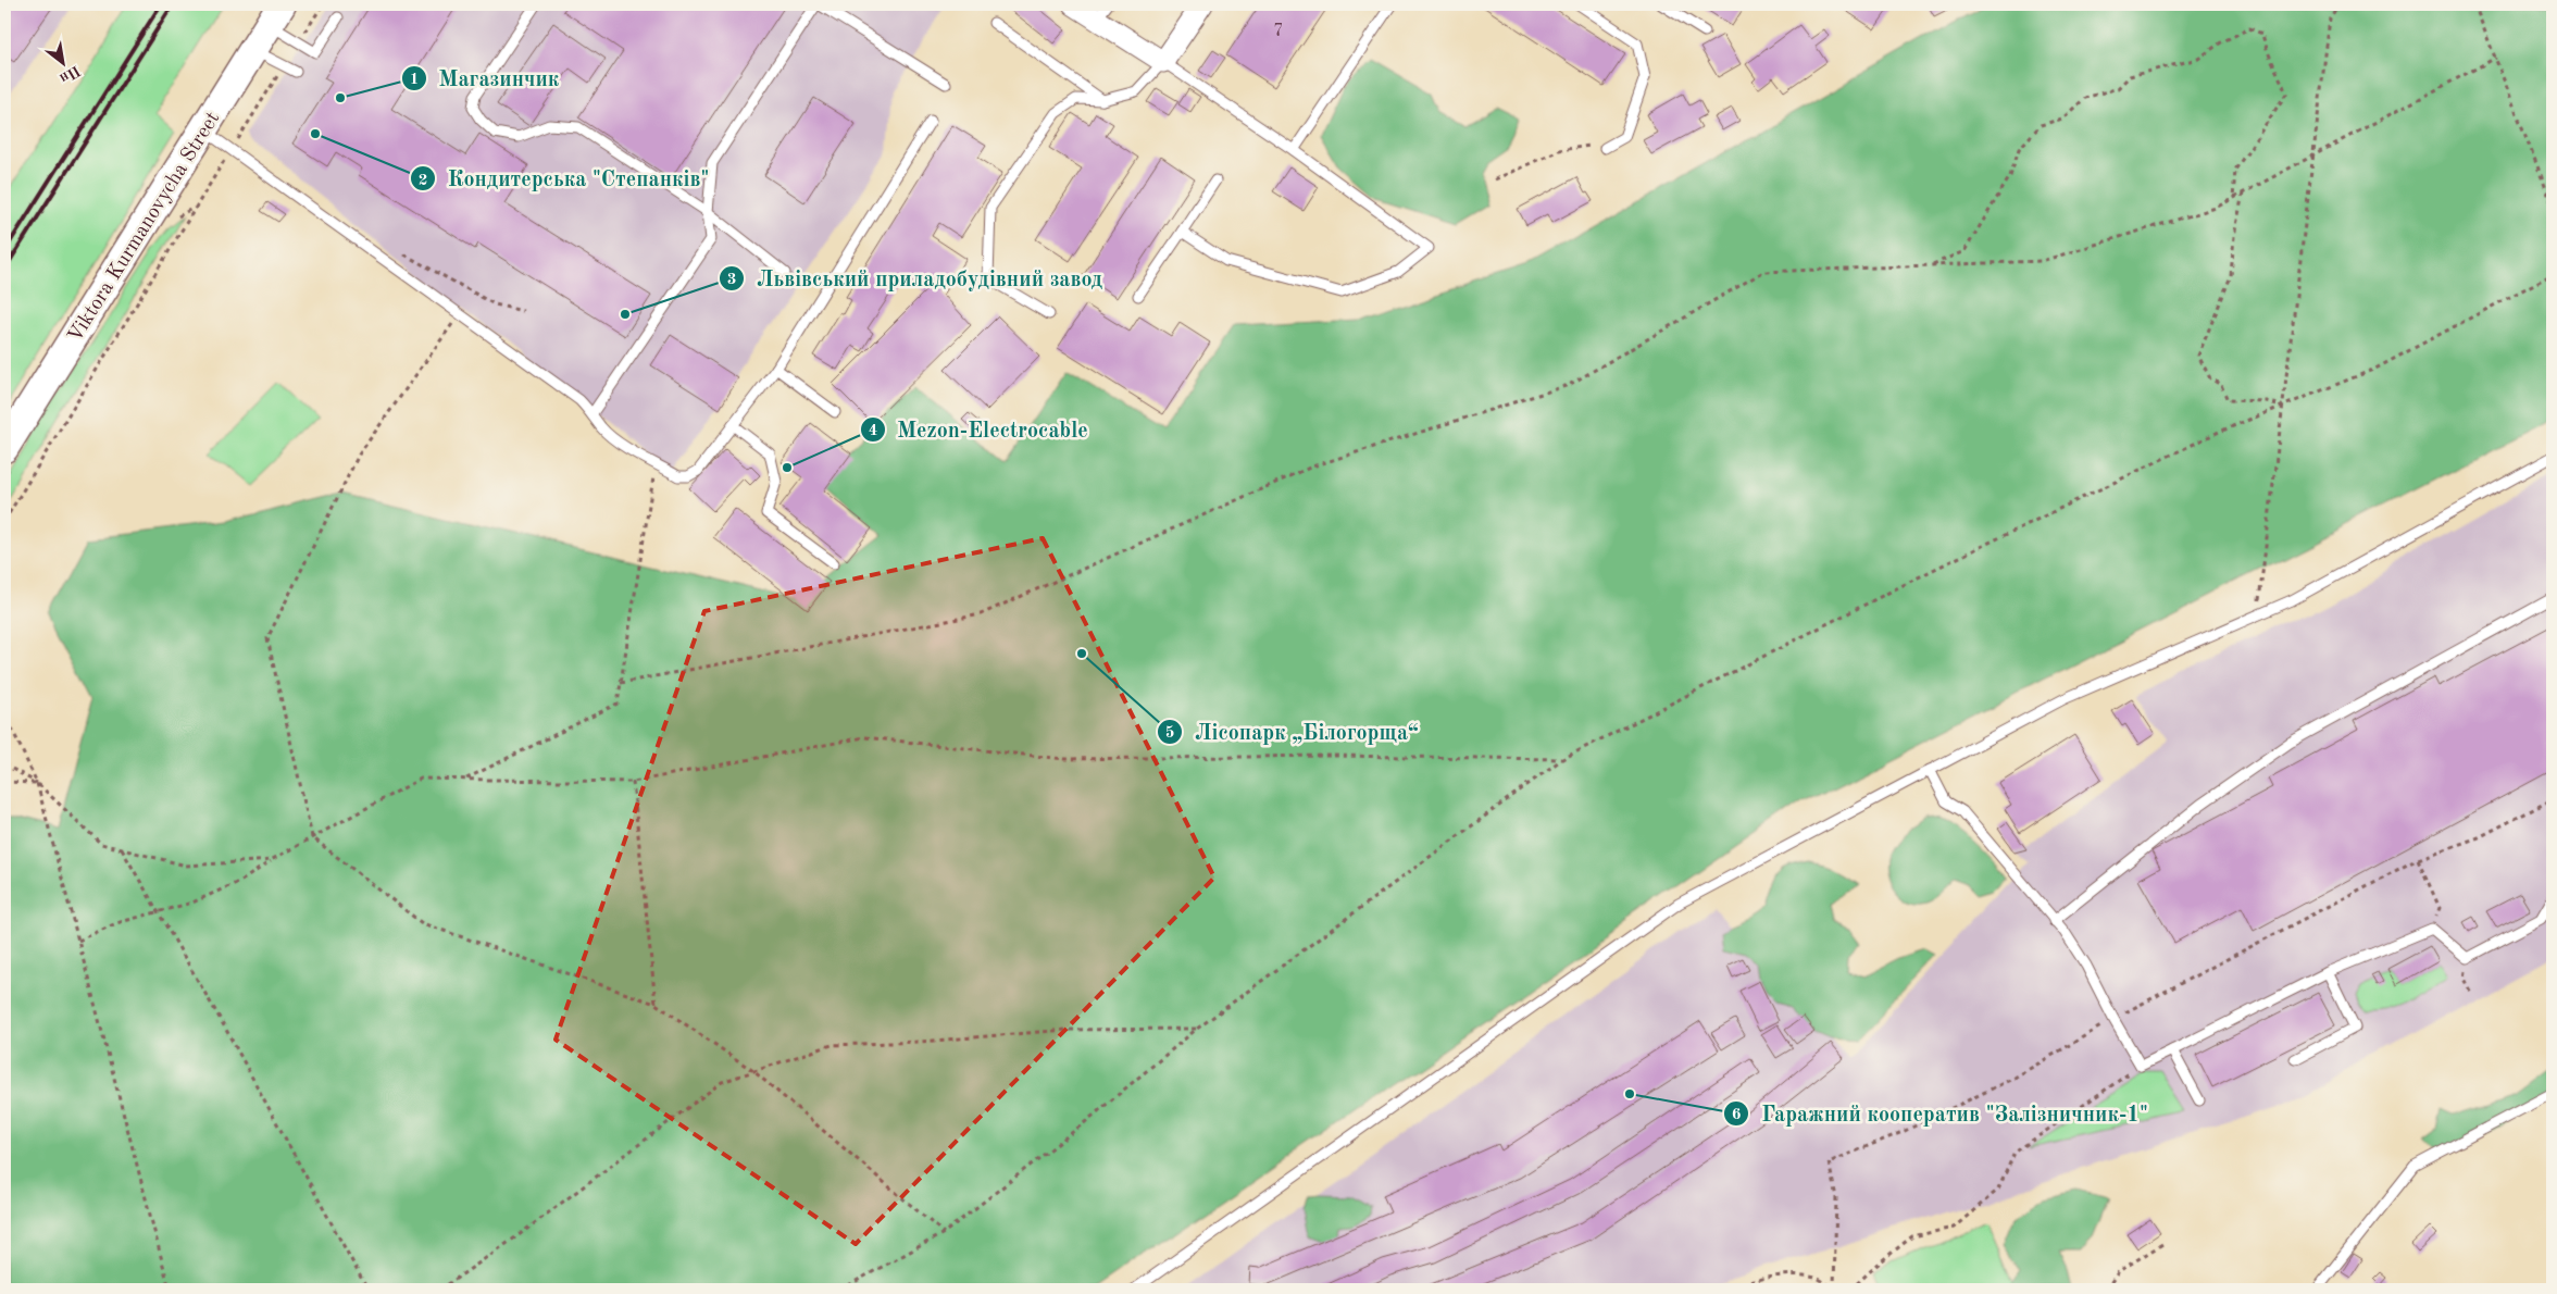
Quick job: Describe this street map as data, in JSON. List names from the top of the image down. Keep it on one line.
{"streets":{"street":["Viktora Kurmanovycha Street"]},"places":["Магазинчик","Кондитерська \"Степанків\"","Львівський приладобудівний завод","Mezon-Electrocable","Лісопарк „Білогорща“","Гаражний кооператив \"Залізничник-1\""],"house_numbers":["7"],"north":"bottom right"}
